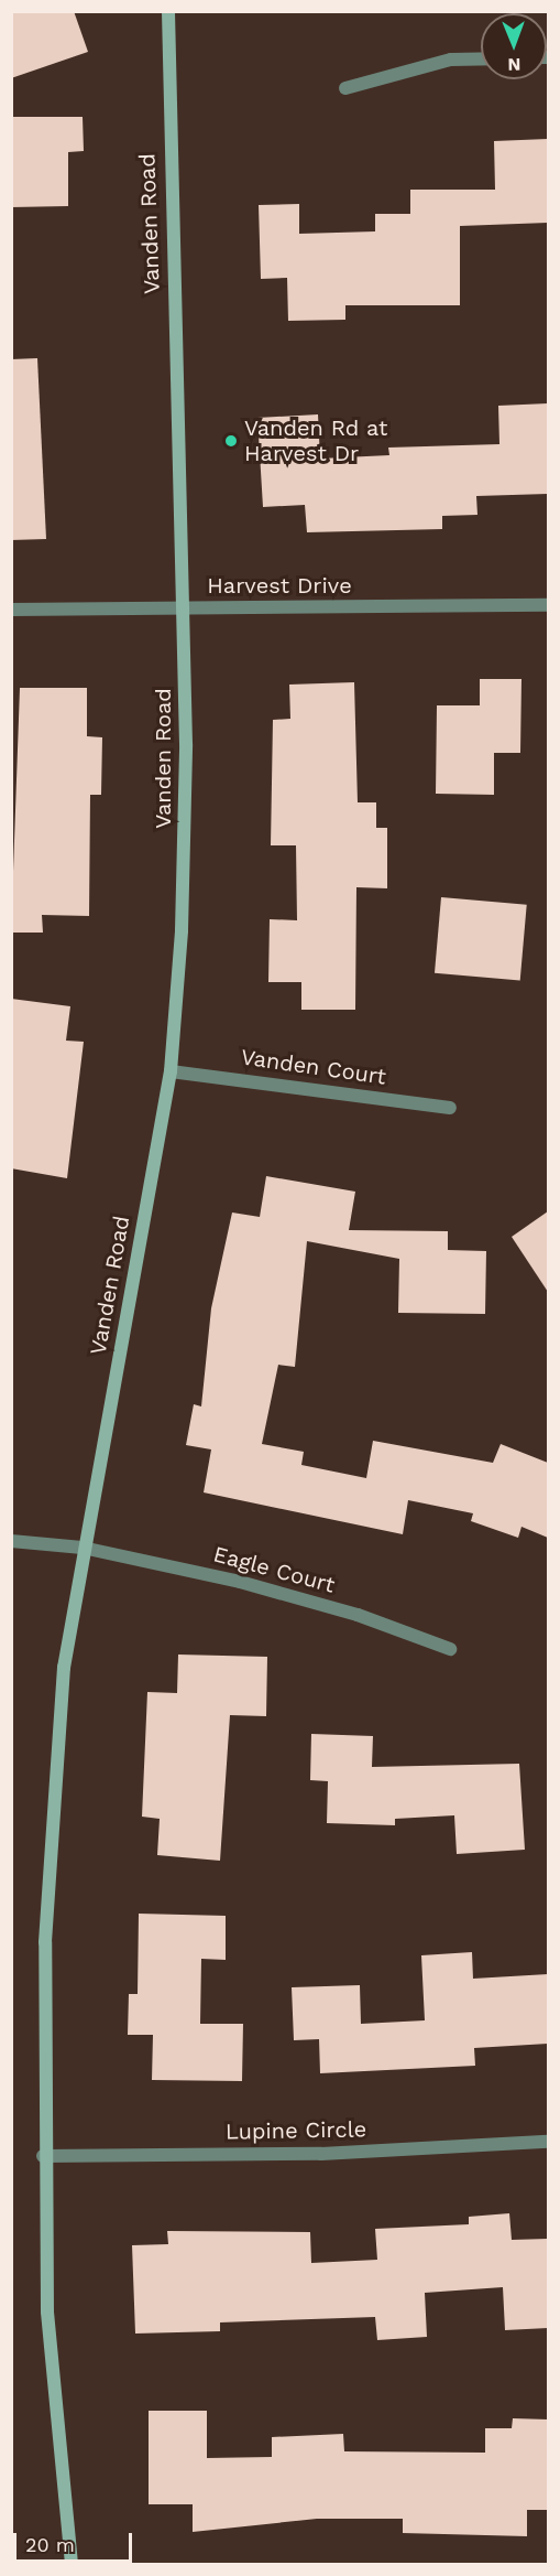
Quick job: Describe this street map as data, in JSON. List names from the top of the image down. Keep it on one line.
{"streets":{"street":["Vanden Road","Harvest Drive","Vanden Court","Eagle Court","Lupine Circle"]},"crossings":[["Vanden Road","Harvest Drive"],["Vanden Road","Vanden Court"],["Vanden Road","Eagle Court"],["Vanden Road","Lupine Circle"]],"places":["Vanden Rd at Harvest Dr"],"scale_bar":"20 m","north":"bottom"}
